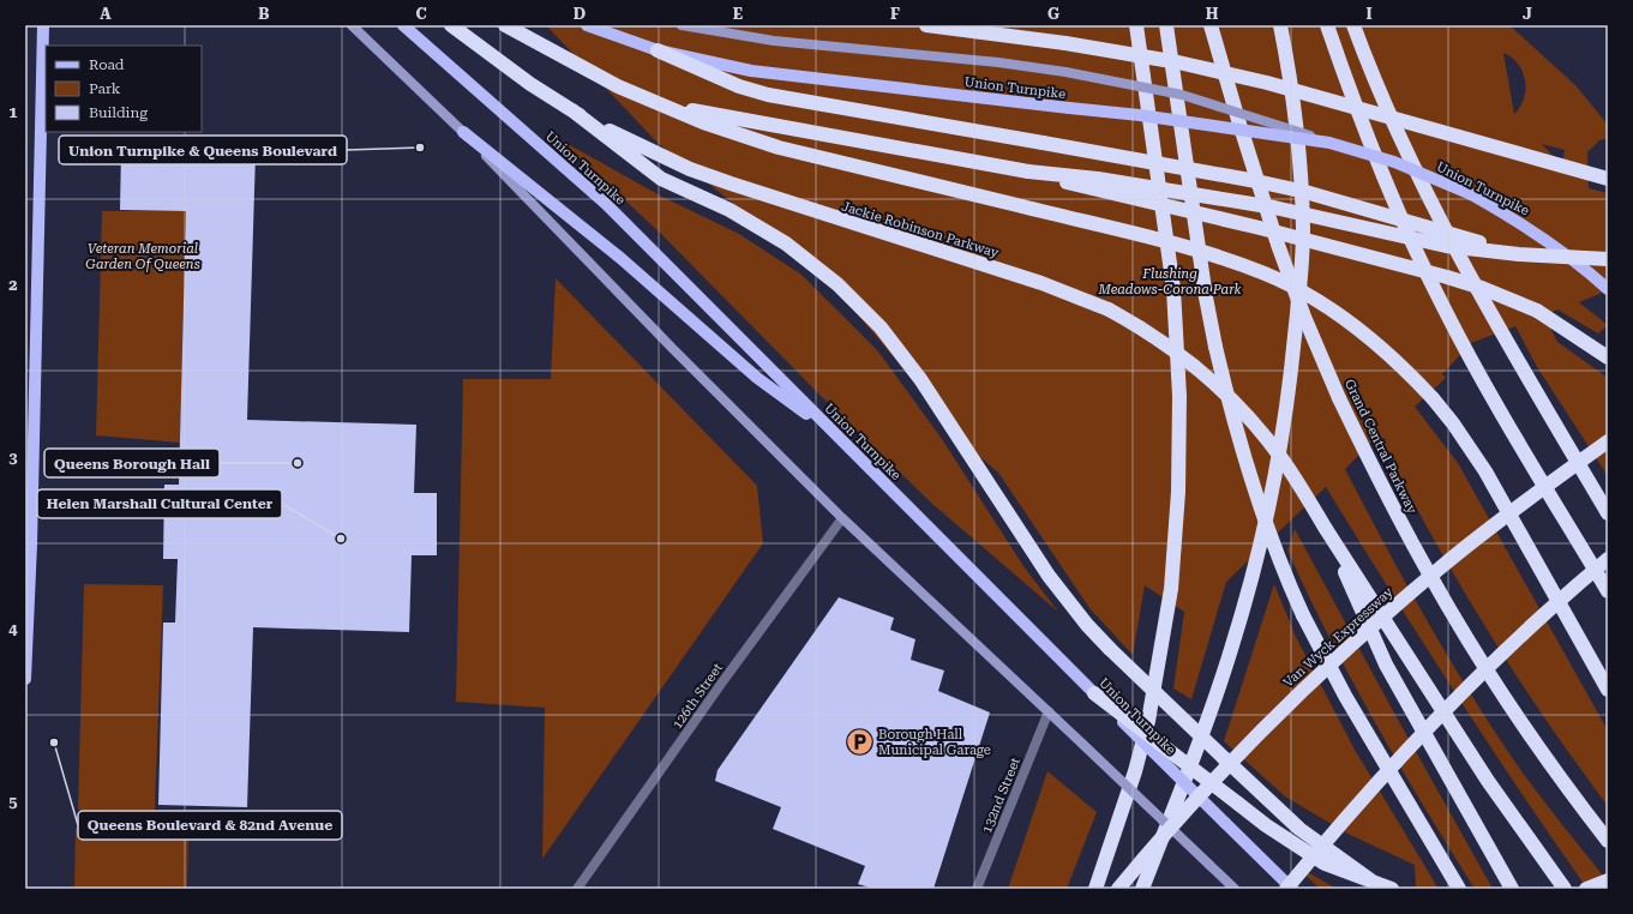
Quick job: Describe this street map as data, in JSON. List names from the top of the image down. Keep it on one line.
{"streets":{"highway":["Jackie Robinson Parkway","Grand Central Parkway","Van Wyck Expressway"],"main road":["Union Turnpike"],"street":["126th Street","132nd Street"]},"parks":["Veteran Memorial Garden Of Queens","Flushing Meadows-Corona Park"],"places":{"other":["Union Turnpike & Queens Boulevard","Queens Borough Hall","Helen Marshall Cultural Center","Queens Boulevard & 82nd Avenue"],"parking":["Borough Hall Municipal Garage"]},"legend":["Road","Park","Building"],"grid":{"columns":["A","B","C","D","E","F","G","H","I","J"],"rows":["1","2","3","4","5"]}}
